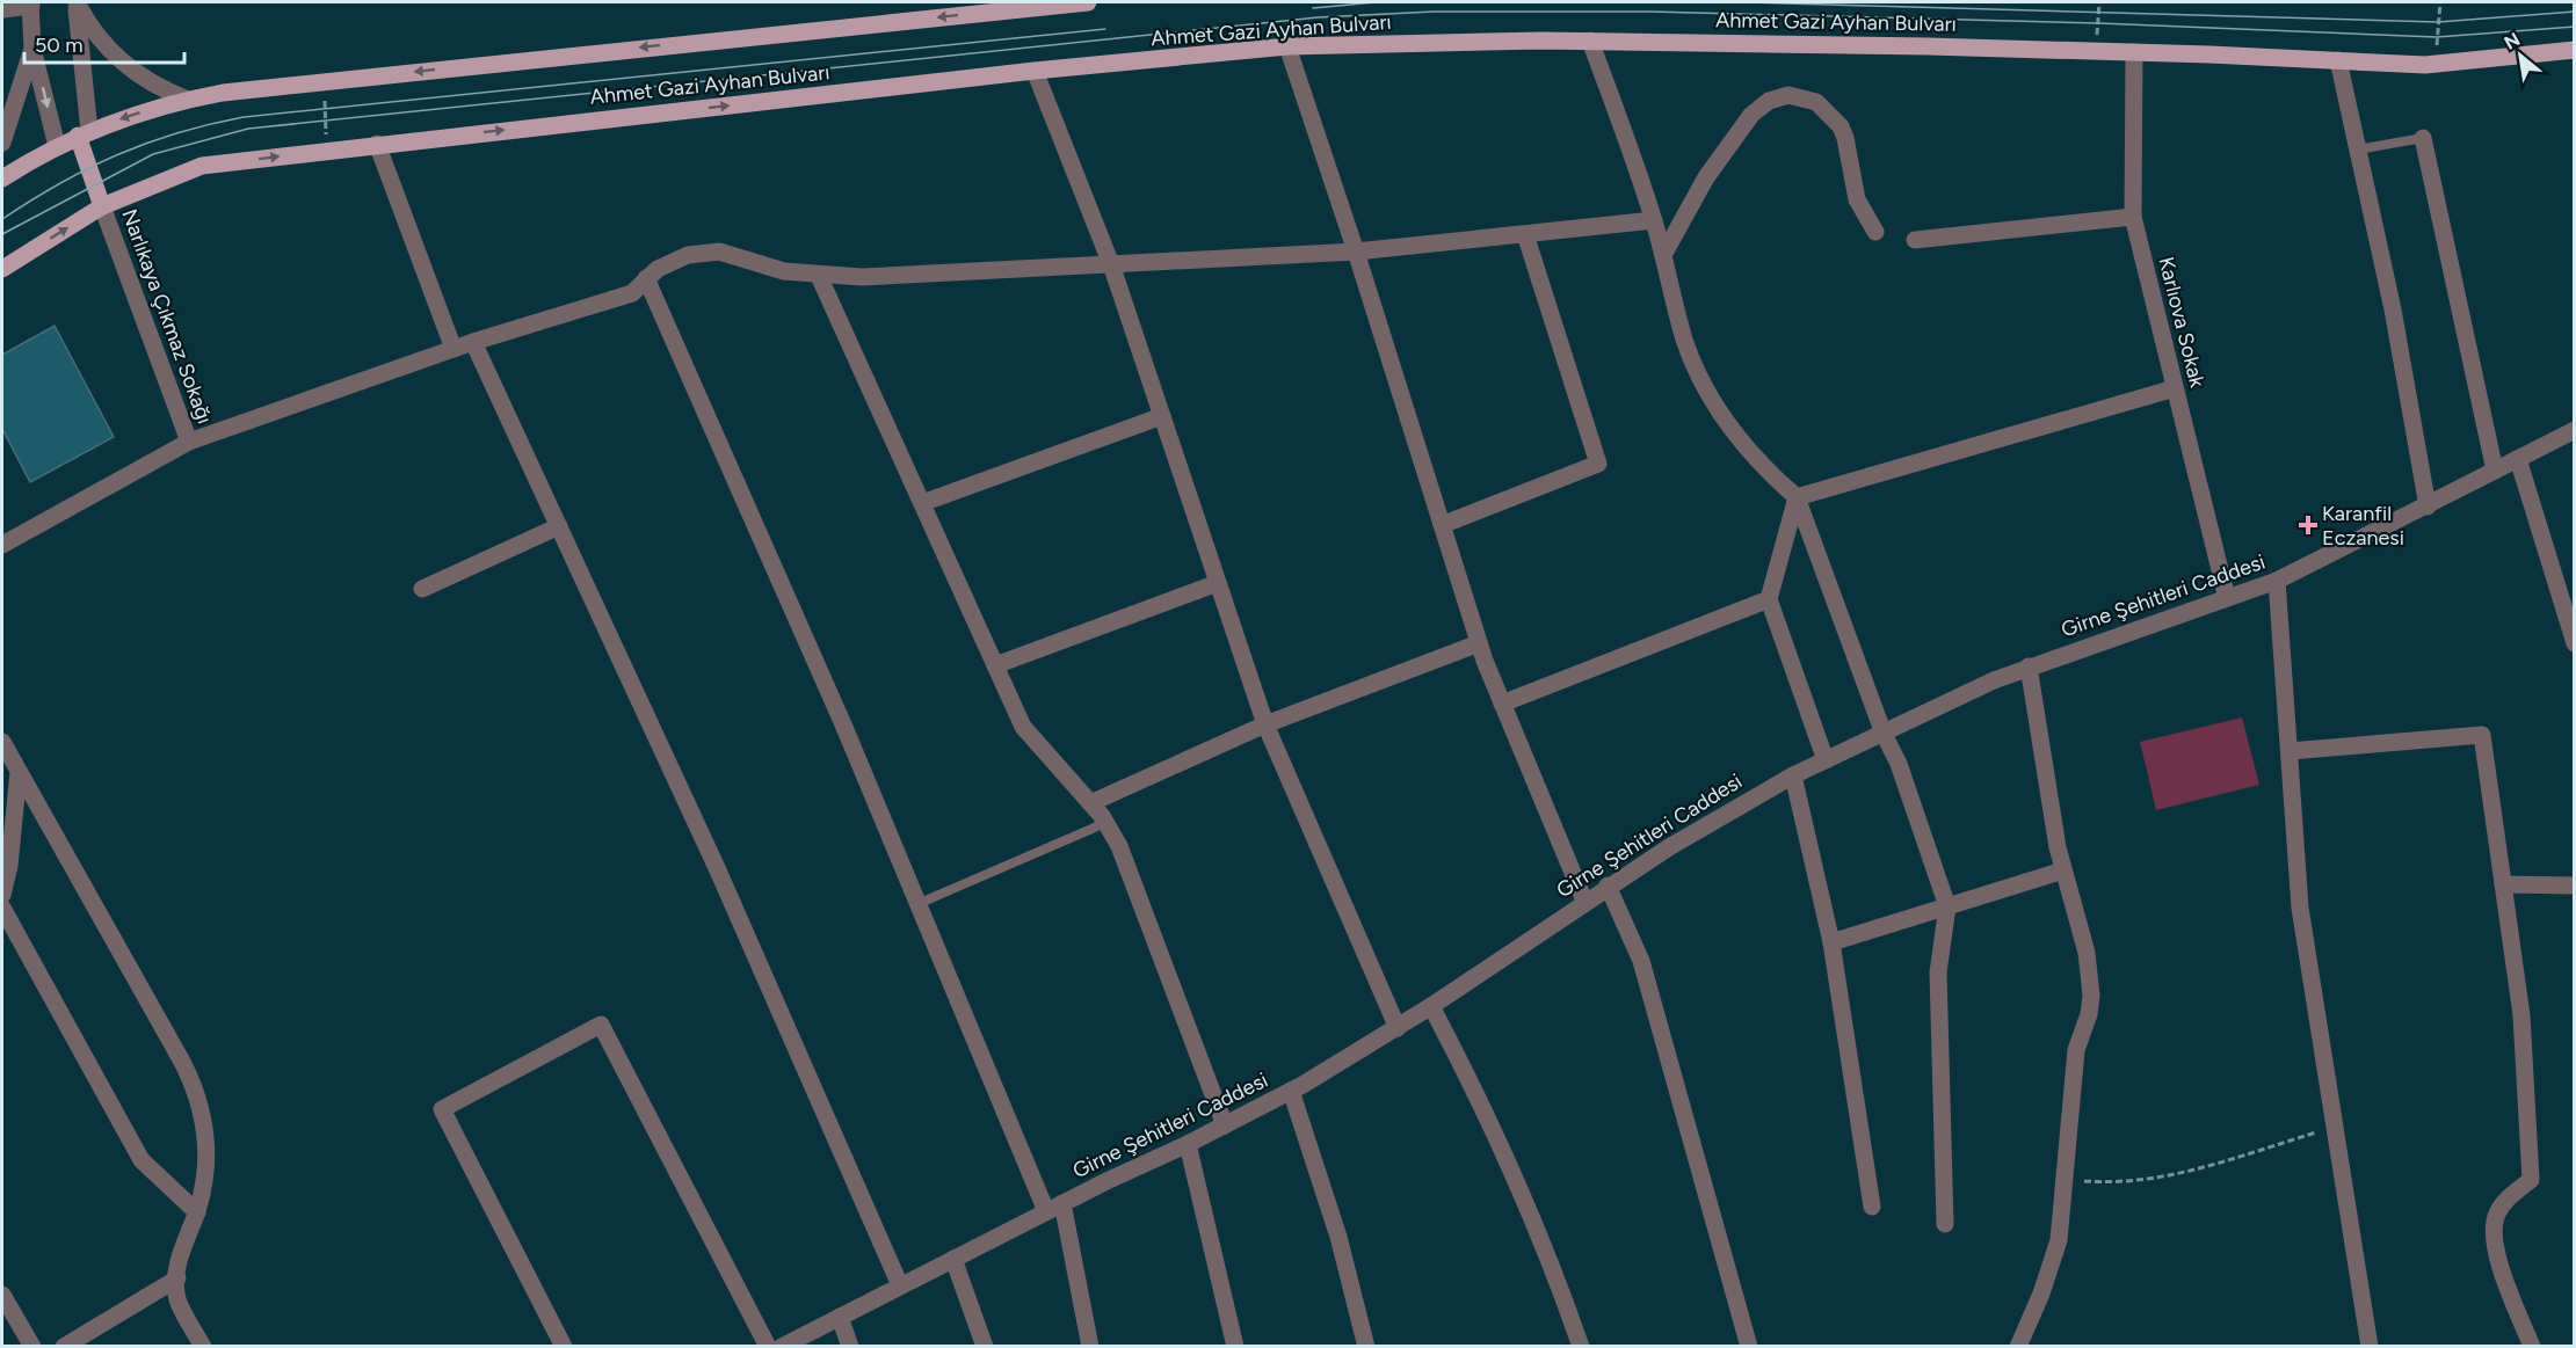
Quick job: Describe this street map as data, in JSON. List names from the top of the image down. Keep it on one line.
{"streets":{"main road":["Ahmet Gazi Ayhan Bulvarı"],"street":["Narlıkaya Çıkmaz Sokağı","Karlıova Sokak","Girne Şehitleri Caddesi"]},"crossings":[["Ahmet Gazi Ayhan Bulvarı","Narlıkaya Çıkmaz Sokağı"],["Ahmet Gazi Ayhan Bulvarı","Karlıova Sokak"],["Karlıova Sokak","Girne Şehitleri Caddesi"]],"places":{"health":["Karanfil Eczanesi"]},"scale_bar":"50 m","north":"top left"}
